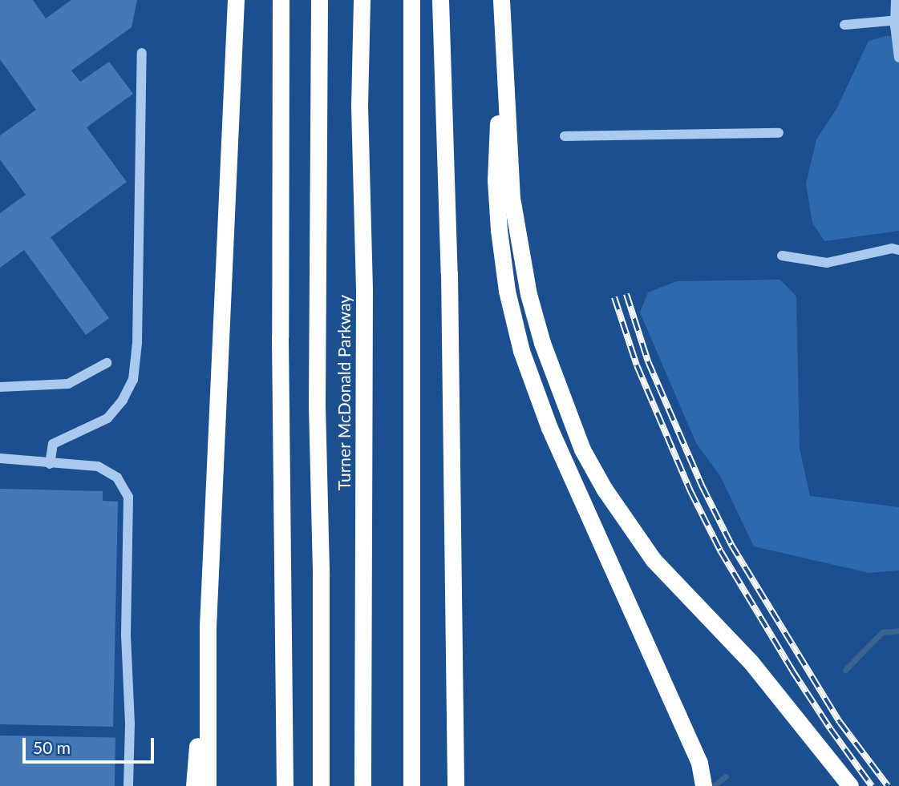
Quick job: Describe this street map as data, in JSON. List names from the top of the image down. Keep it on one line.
{"streets":{"highway":["Turner McDonald Parkway"]},"scale_bar":"50 m"}
